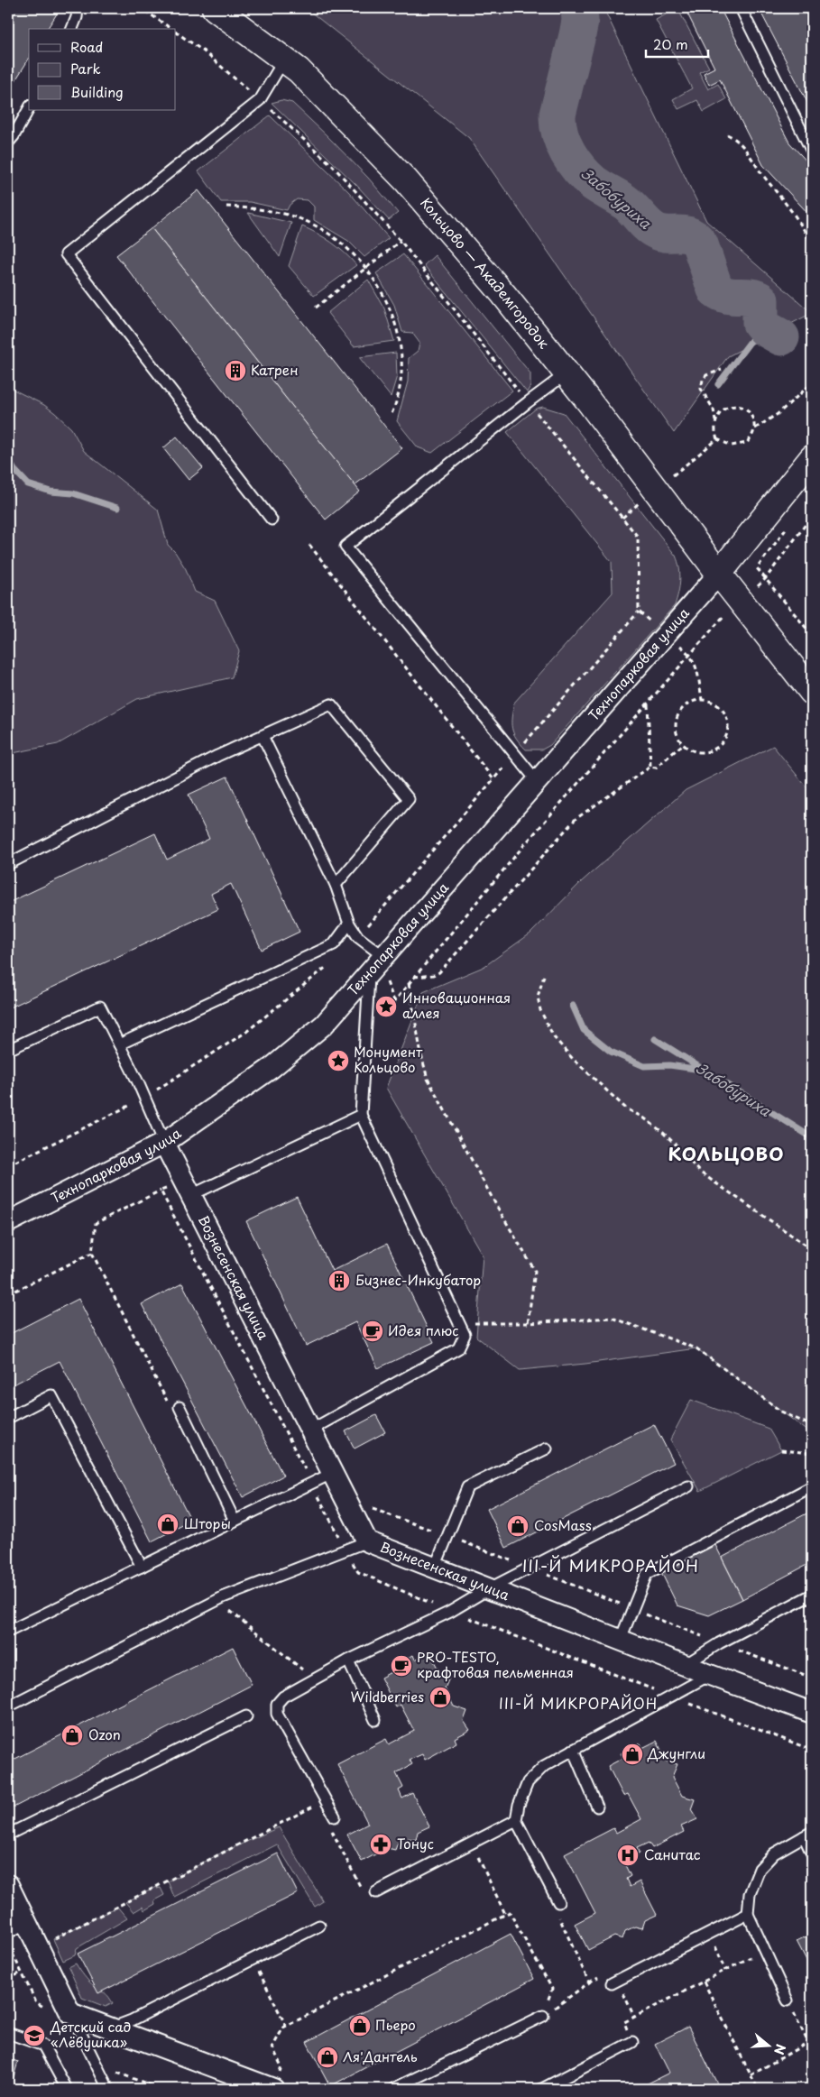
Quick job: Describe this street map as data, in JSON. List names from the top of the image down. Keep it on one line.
{"streets":{"main road":["Кольцово — Академгородок"],"street":["Технопарковая улица","Вознесенская улица"]},"crossings":[["Кольцово — Академгородок","Технопарковая улица"],["Технопарковая улица","Вознесенская улица"]],"districts":["КОЛЬЦОВО","III-Й МИКРОРАЙОН","III-Й МИКРОРАЙОН"],"water":["Забобуриха"],"places":{"building":["Катрен","Бизнес-Инкубатор"],"place":["Инновационная аллея","Монумент Кольцово"],"cafe":["Идея плюс","PRO-TESTO, крафтовая пельменная"],"shop":["Шторы","CosMass","Wildberries","Ozon","Джунгли","Пьеро","Ля'Дантель"],"pharmacy":["Тонус"],"hospital":["Санитас"],"school or university":["Детский сад «Лёвушка»"]},"legend":["Road","Park","Building"],"scale_bar":"20 m","north":"right"}
